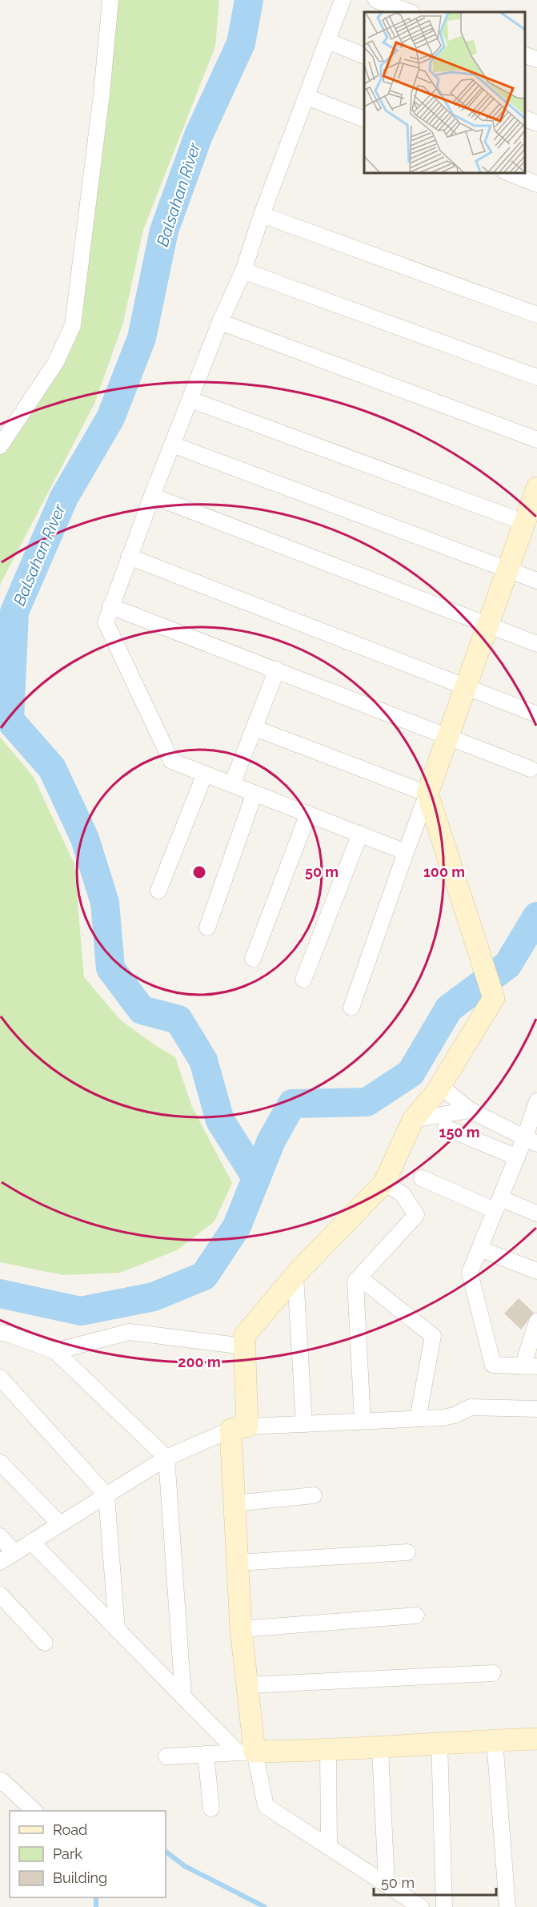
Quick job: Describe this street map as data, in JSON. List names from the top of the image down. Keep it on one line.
{"water":["Balsahan River"],"legend":["Road","Park","Building"],"scale_bar":"50 m","rings":["50 m","100 m","150 m","200 m"]}
